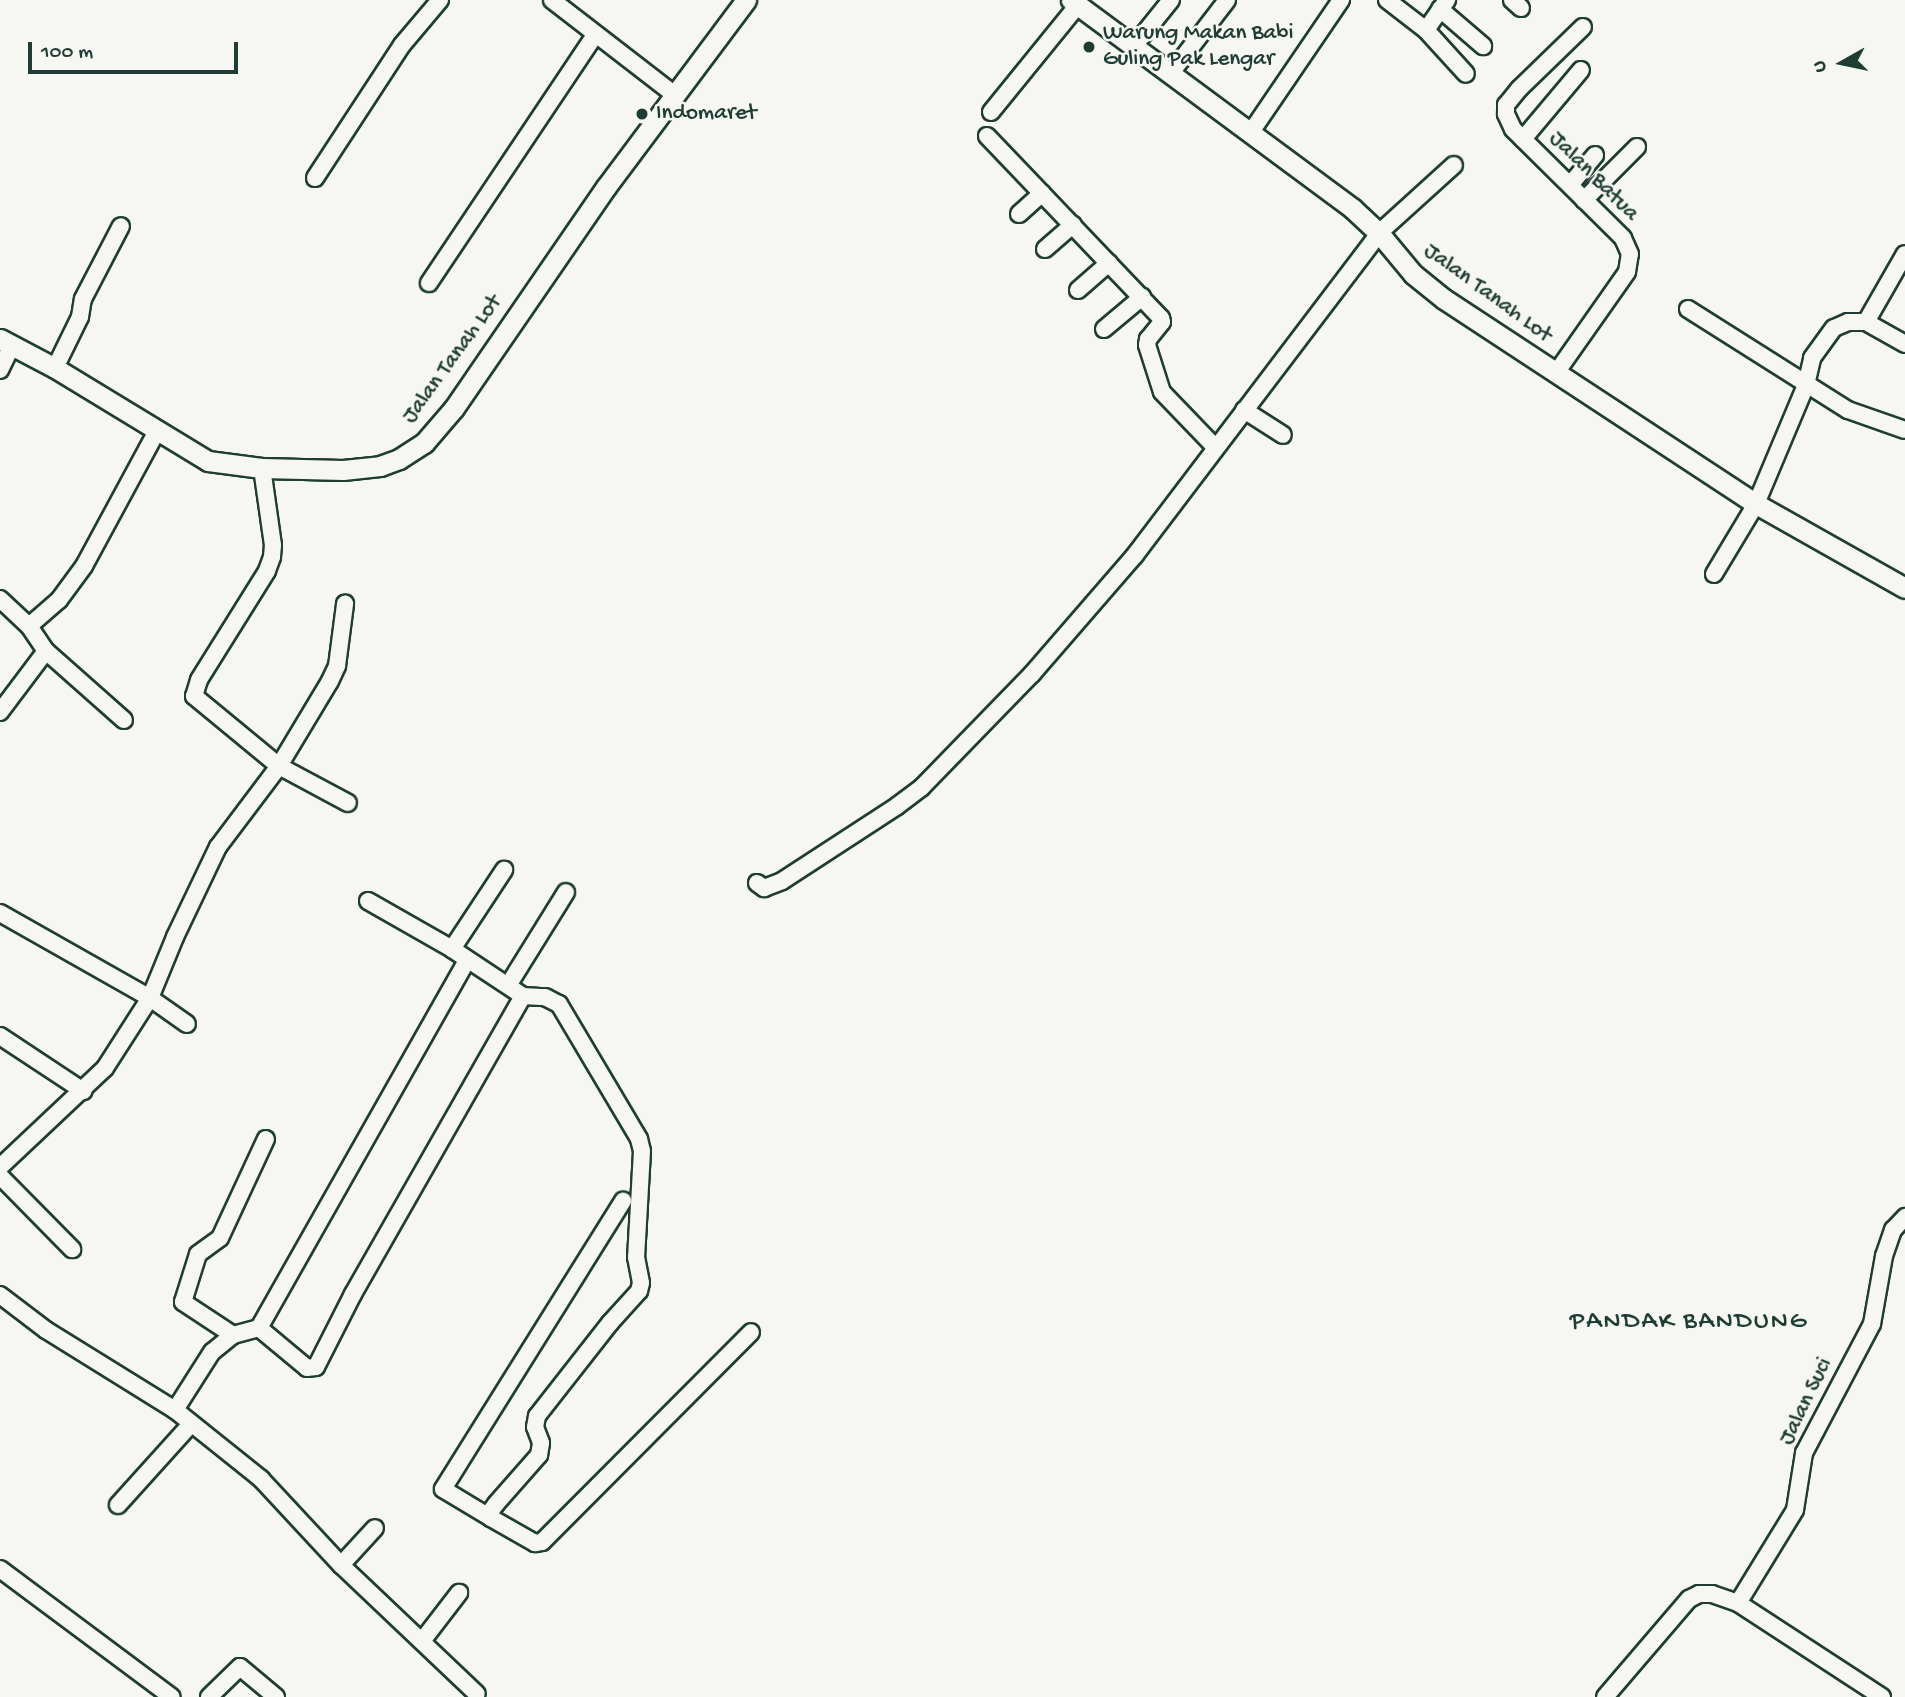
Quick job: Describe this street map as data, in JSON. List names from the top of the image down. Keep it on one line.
{"streets":{"main road":["Jalan Tanah Lot"],"street":["Jalan Batua","Jalan Suci"]},"crossings":[["Jalan Batua","Jalan Tanah Lot"]],"districts":["PANDAK BANDUNG"],"places":["Warung Makan Babi Guling Pak Lengar","Indomaret"],"scale_bar":"100 m","north":"left"}
